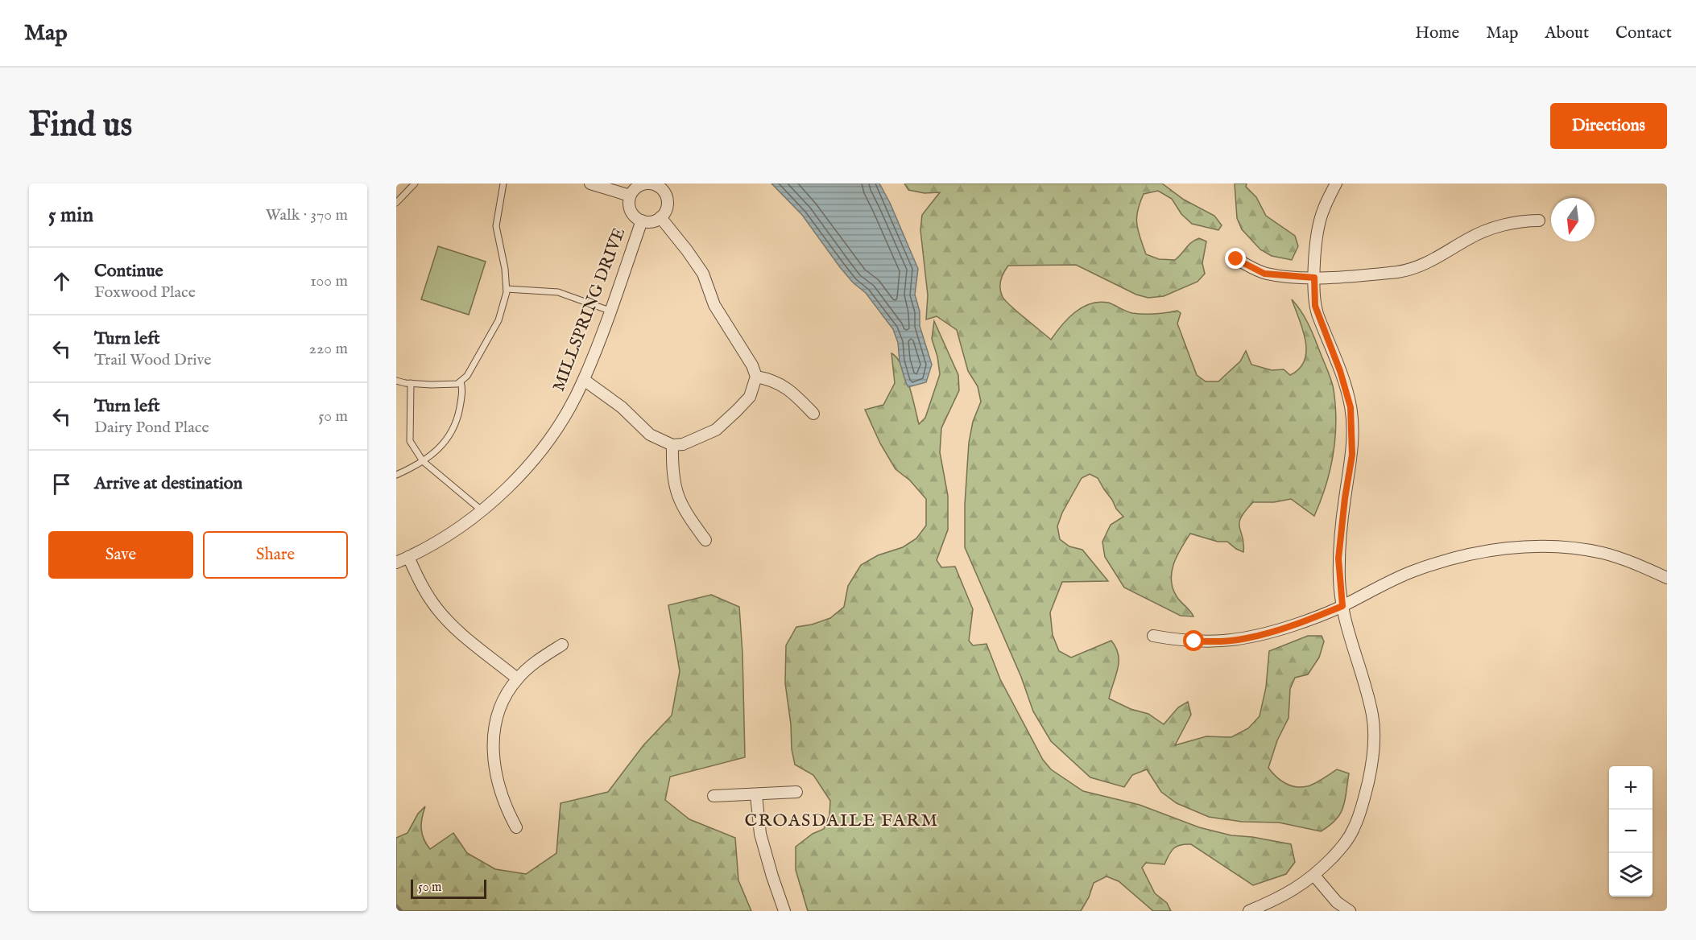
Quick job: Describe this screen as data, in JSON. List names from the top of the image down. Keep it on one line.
{"streets":{"street":["MILLSPRING DRIVE"]},"districts":["CROASDAILE FARM"],"scale_bar":"50 m","north":"bottom","page":{"header":"Map","nav":["Home","Map","About","Contact"],"buttons":["Directions",["Save","Share"]],"title":"Find us","heading":["5 min","Walk · 370 m"],"list":[["Continue","Foxwood Place","100 m"],["Turn left","Trail Wood Drive","220 m"],["Turn left","Dairy Pond Place","50 m"],"Arrive at destination"],"map_buttons":["+","−"],"scale":"50 m"}}
